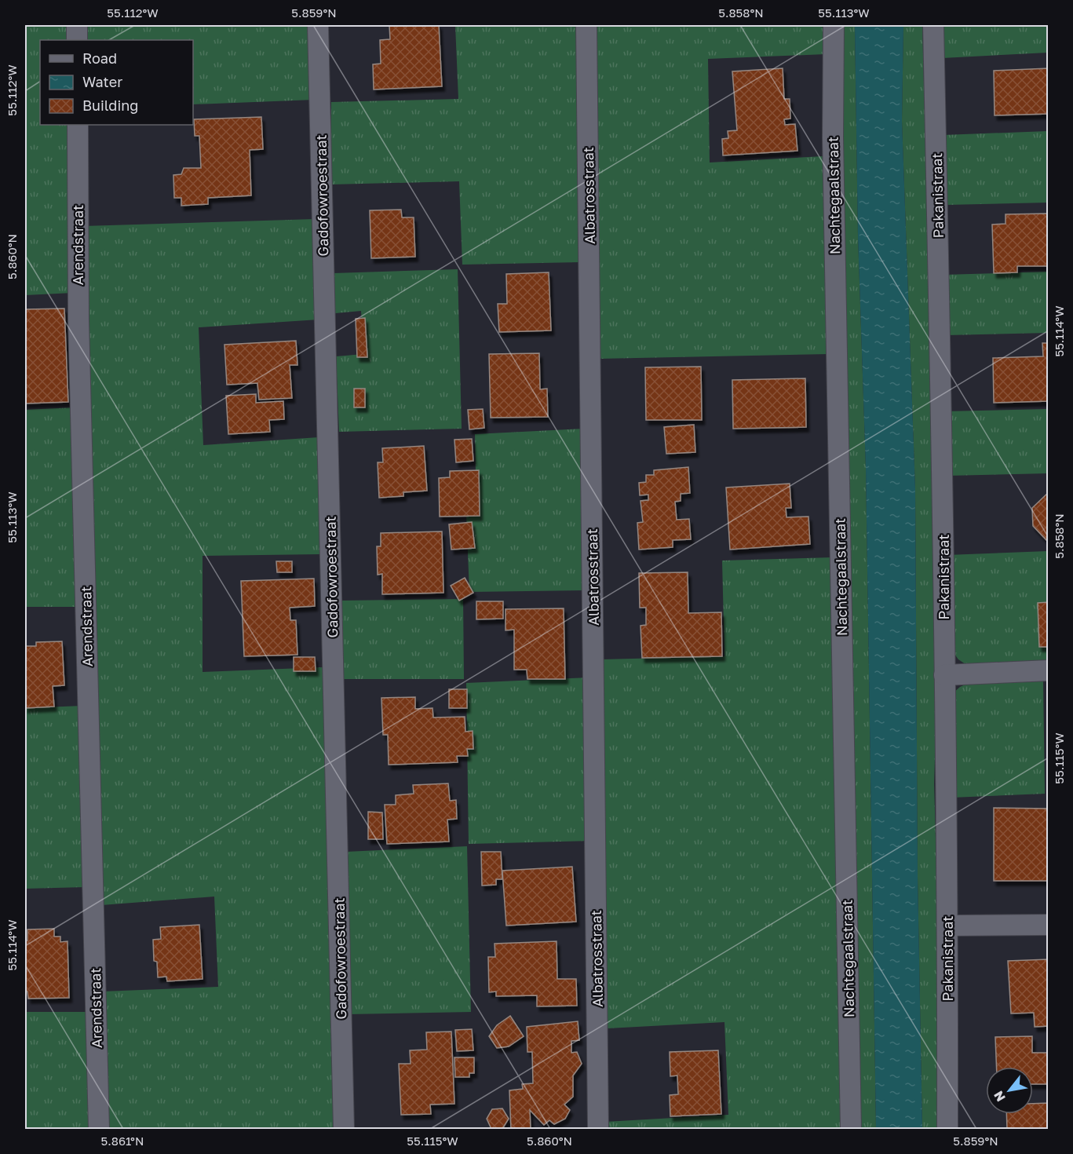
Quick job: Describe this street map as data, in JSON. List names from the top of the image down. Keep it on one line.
{"streets":{"street":["Gadofowroestraat","Albatrosstraat","Nachtegaalstraat","Pakanistraat","Arendstraat"]},"legend":["Road","Water","Building"],"north":"bottom left","coordinates":["55.112°W","5.859°N","5.858°N","55.113°W","5.860°N","55.114°W","55.115°W","5.861°N"]}
